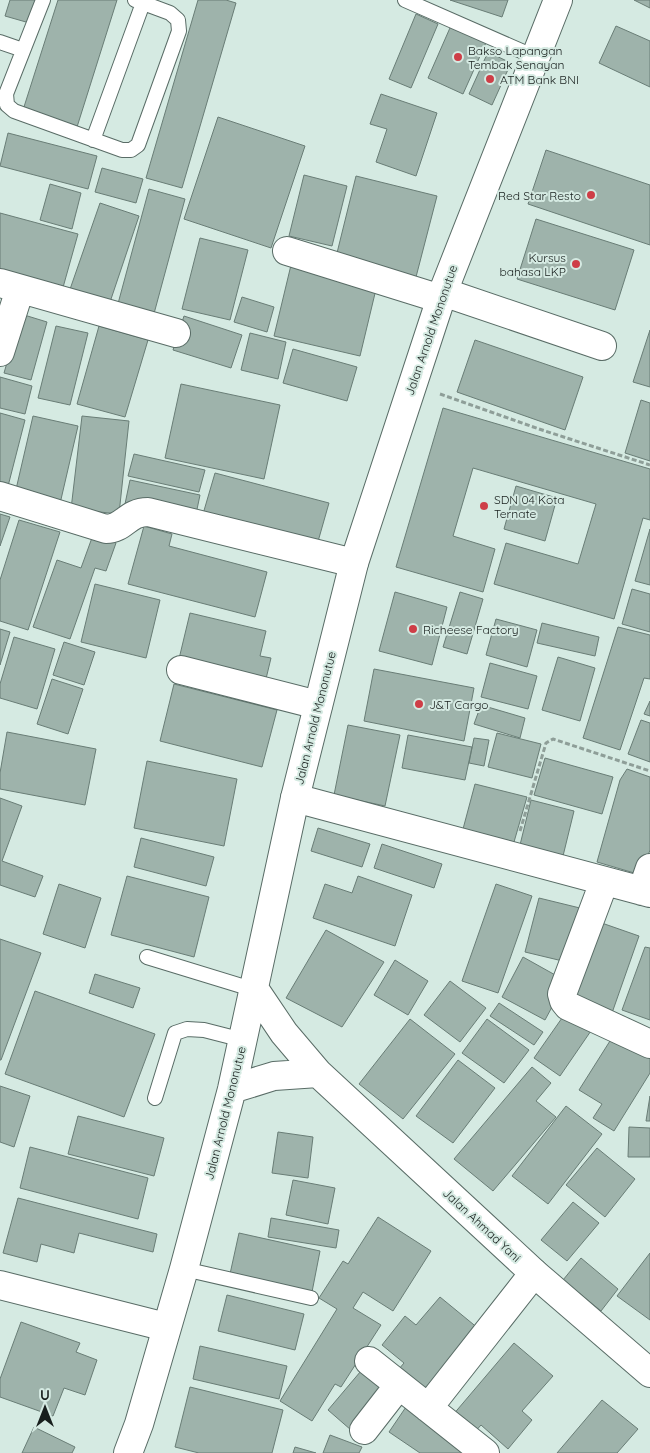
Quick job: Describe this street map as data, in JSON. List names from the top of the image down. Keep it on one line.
{"streets":{"main road":["Jalan Arnold Mononutue","Jalan Ahmad Yani"]},"crossings":[["Jalan Arnold Mononutue","Jalan Ahmad Yani"]],"places":["Bakso Lapangan Tembak Senayan","ATM Bank BNI","Red Star Resto","Kursus bahasa LKP","SDN 04 Kota Ternate","Richeese Factory","J&T Cargo"],"north":"top"}
